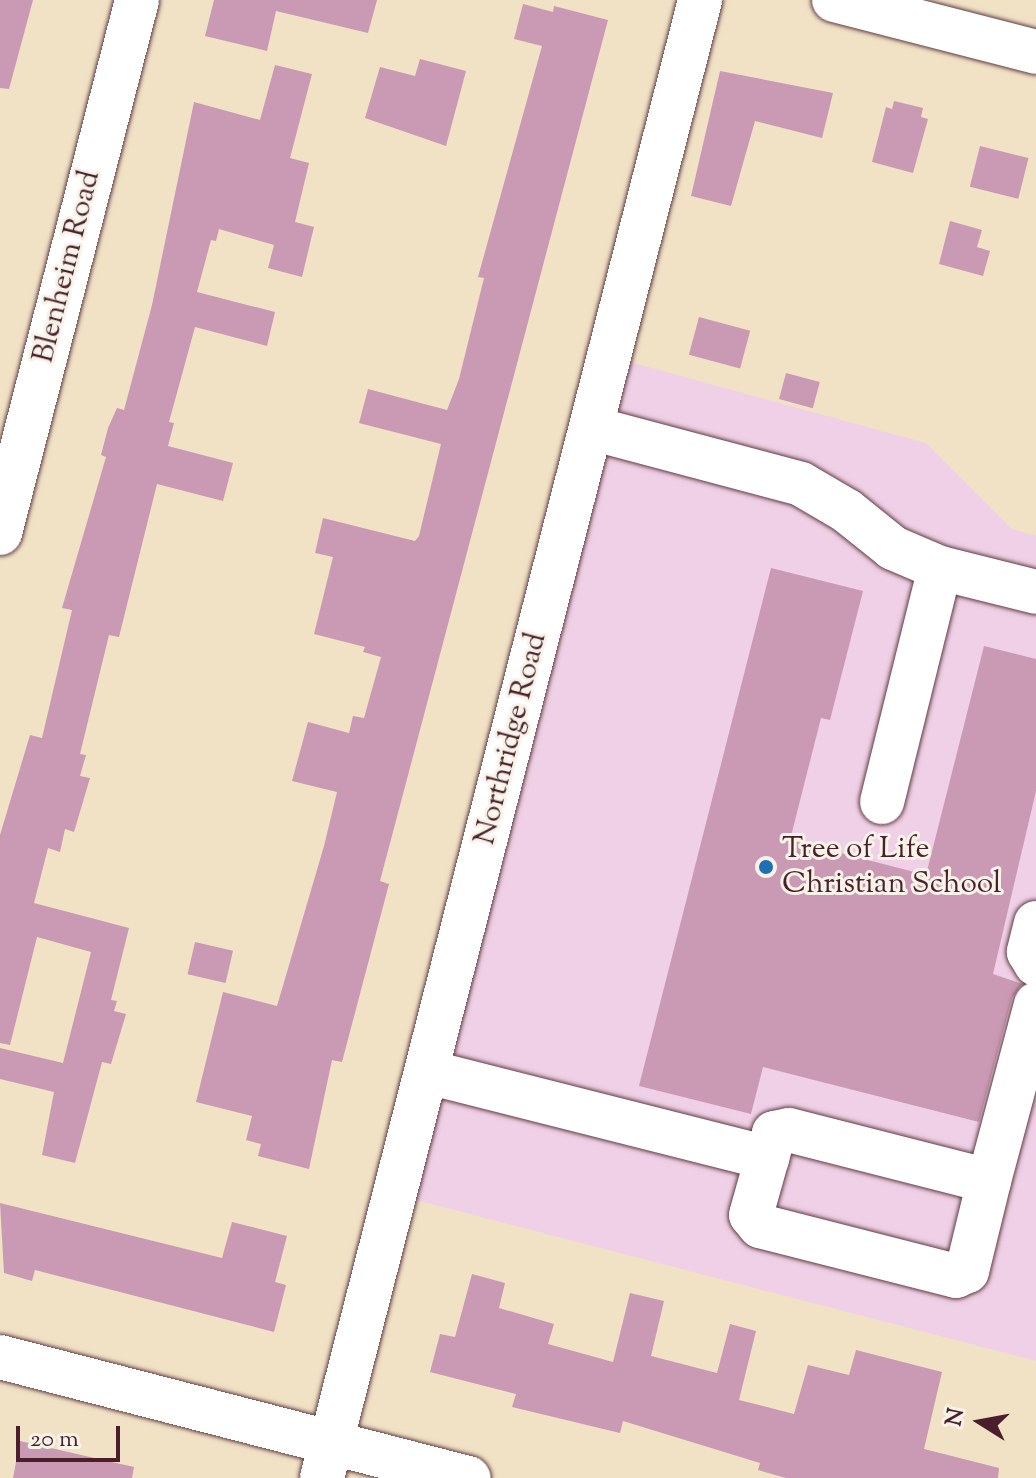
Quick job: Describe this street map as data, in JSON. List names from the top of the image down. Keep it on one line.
{"streets":{"street":["Blenheim Road","Northridge Road"]},"places":["Tree of Life Christian School"],"scale_bar":"20 m","north":"left"}
